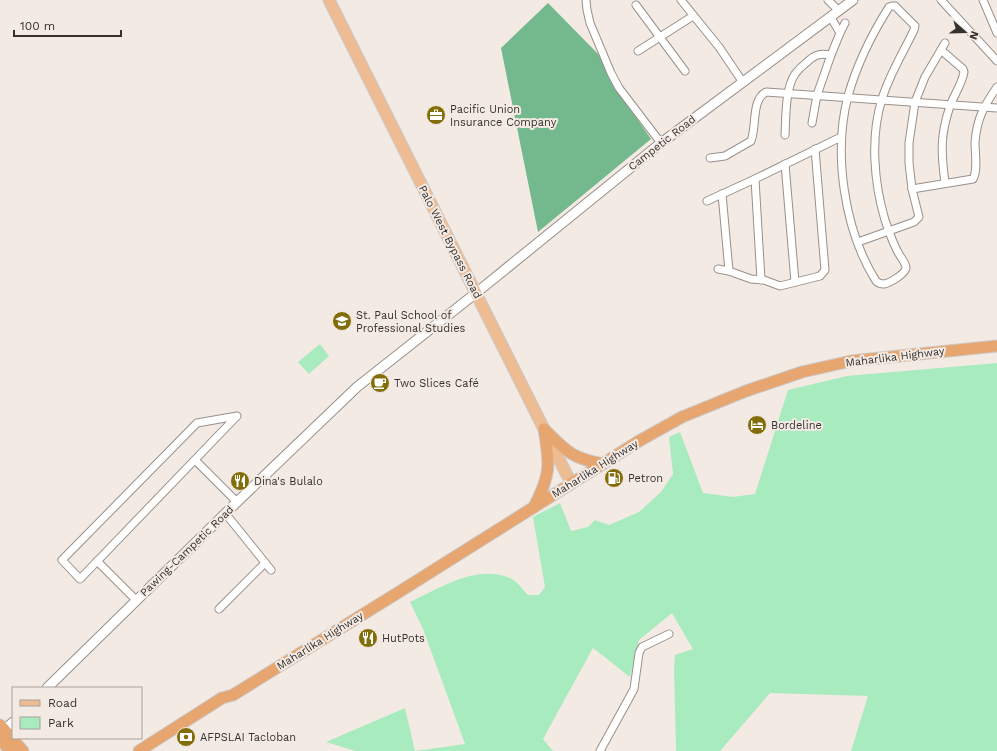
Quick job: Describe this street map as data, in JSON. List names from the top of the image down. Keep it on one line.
{"streets":{"highway":["Maharlika Highway"],"main road":["Palo West Bypass Road"],"street":["Campetic Road","Pawing-Campetic Road"]},"crossings":[["Campetic Road","Palo West Bypass Road"],["Campetic Road","Pawing-Campetic Road"],["Palo West Bypass Road","Maharlika Highway"],["Palo West Bypass Road","Pawing-Campetic Road"]],"places":{"office":["Pacific Union Insurance Company"],"school or university":["St. Paul School of Professional Studies"],"cafe":["Two Slices Café"],"hotel":["Bordeline"],"fuel station":["Petron"],"restaurant":["Dina's Bulalo","HutPots"],"bank":["AFPSLAI Tacloban"]},"legend":["Road","Park"],"scale_bar":"100 m","north":"right"}
